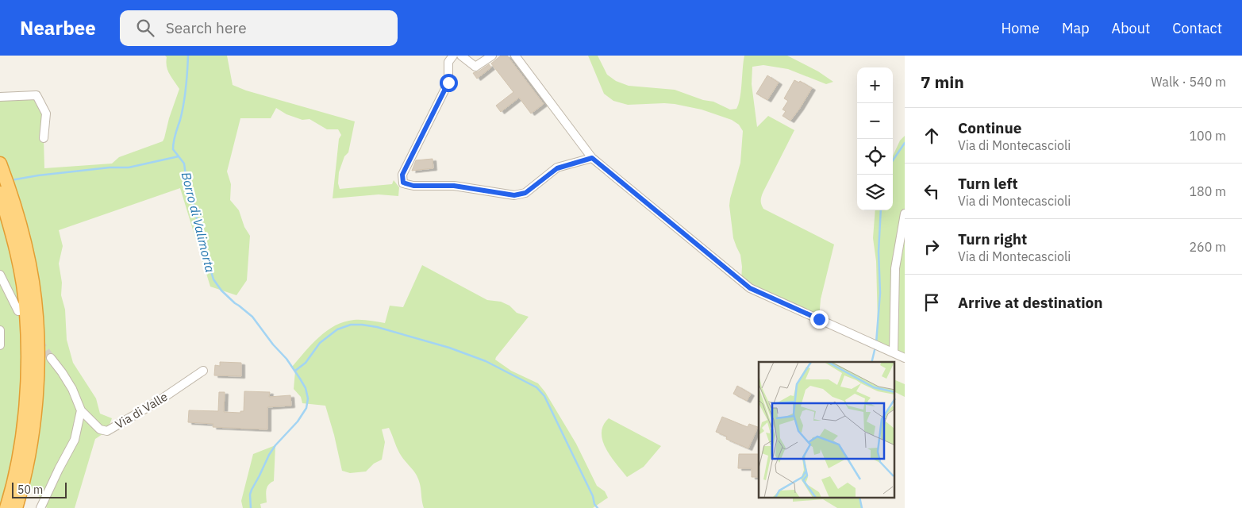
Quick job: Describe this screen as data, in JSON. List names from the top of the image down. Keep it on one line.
{"streets":{"street":["Via di Valle"]},"water":["Borro di Valimorta"],"scale_bar":"50 m","page":{"header":"Nearbee","search":"Search here","nav":["Home","Map","About","Contact"],"heading":["7 min","Walk · 540 m"],"map_buttons":["+","−"],"list":[["Continue","Via di Montecascioli","100 m"],["Turn left","Via di Montecascioli","180 m"],["Turn right","Via di Montecascioli","260 m"],"Arrive at destination"],"scale":"50 m"}}
